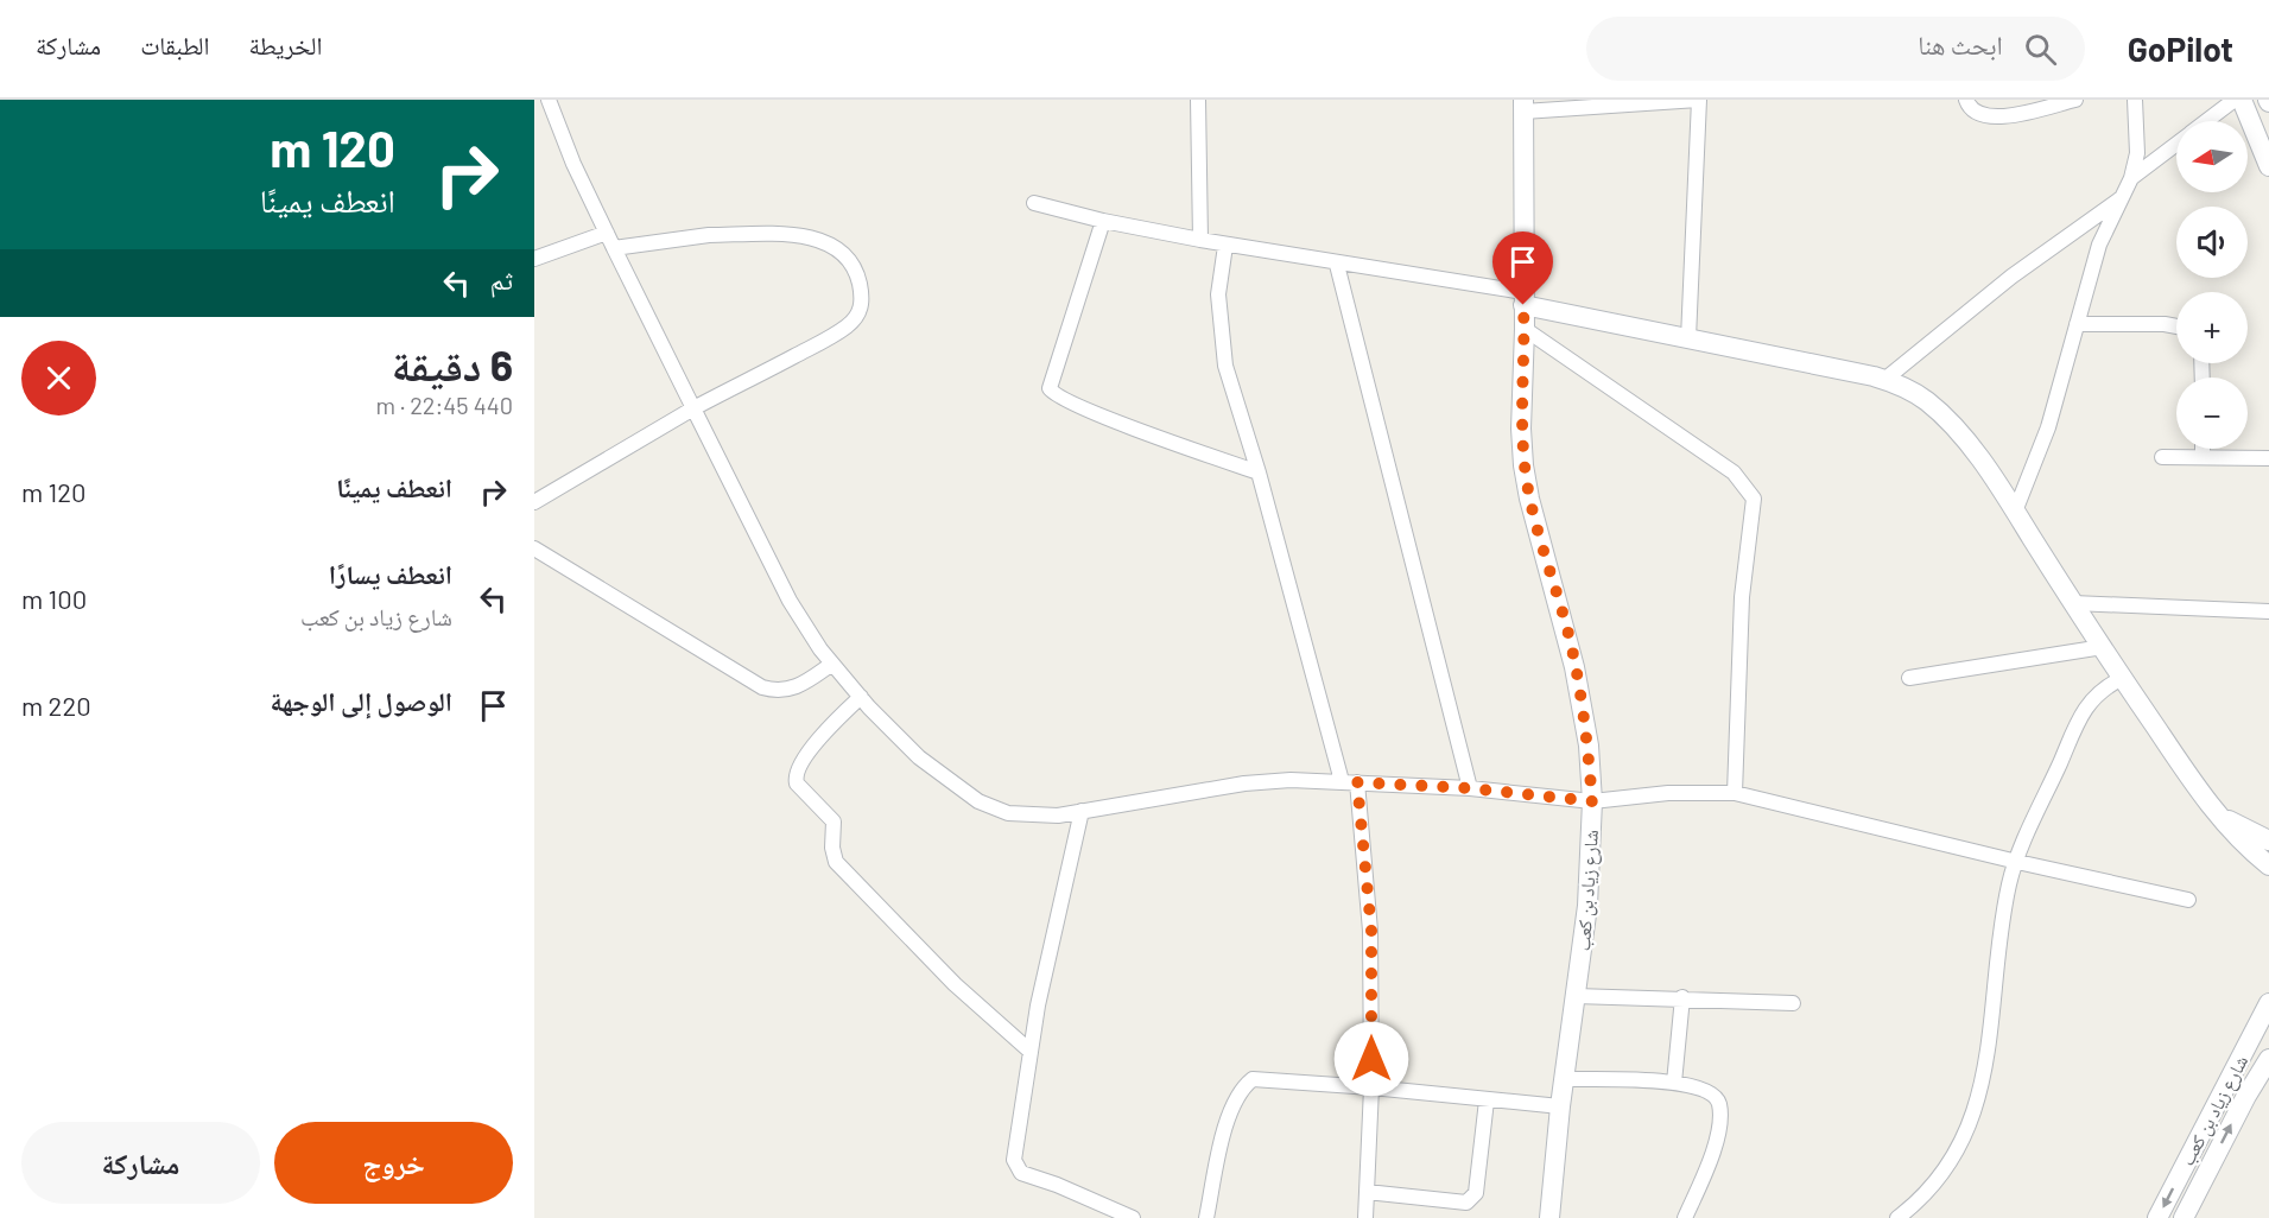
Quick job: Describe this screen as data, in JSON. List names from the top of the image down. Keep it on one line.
{"streets":{"street":["شارع زياد بن كعب"]},"north":"left","page":{"header":"GoPilot","search":"ابحث هنا","nav":["الخريطة","الطبقات","مشاركة"],"turn":["120 m","انعطف يمينًا"],"map_buttons":["+","−"],"then":"ثم","heading":["6 دقيقة","440 m · 22:45"],"list":[{"name":"انعطف يمينًا","value":"120 m"},{"name":"انعطف يسارًا","note":"شارع زياد بن كعب","value":"100 m"},{"name":"الوصول إلى الوجهة","value":"220 m"}],"buttons":["خروج","مشاركة"]}}
